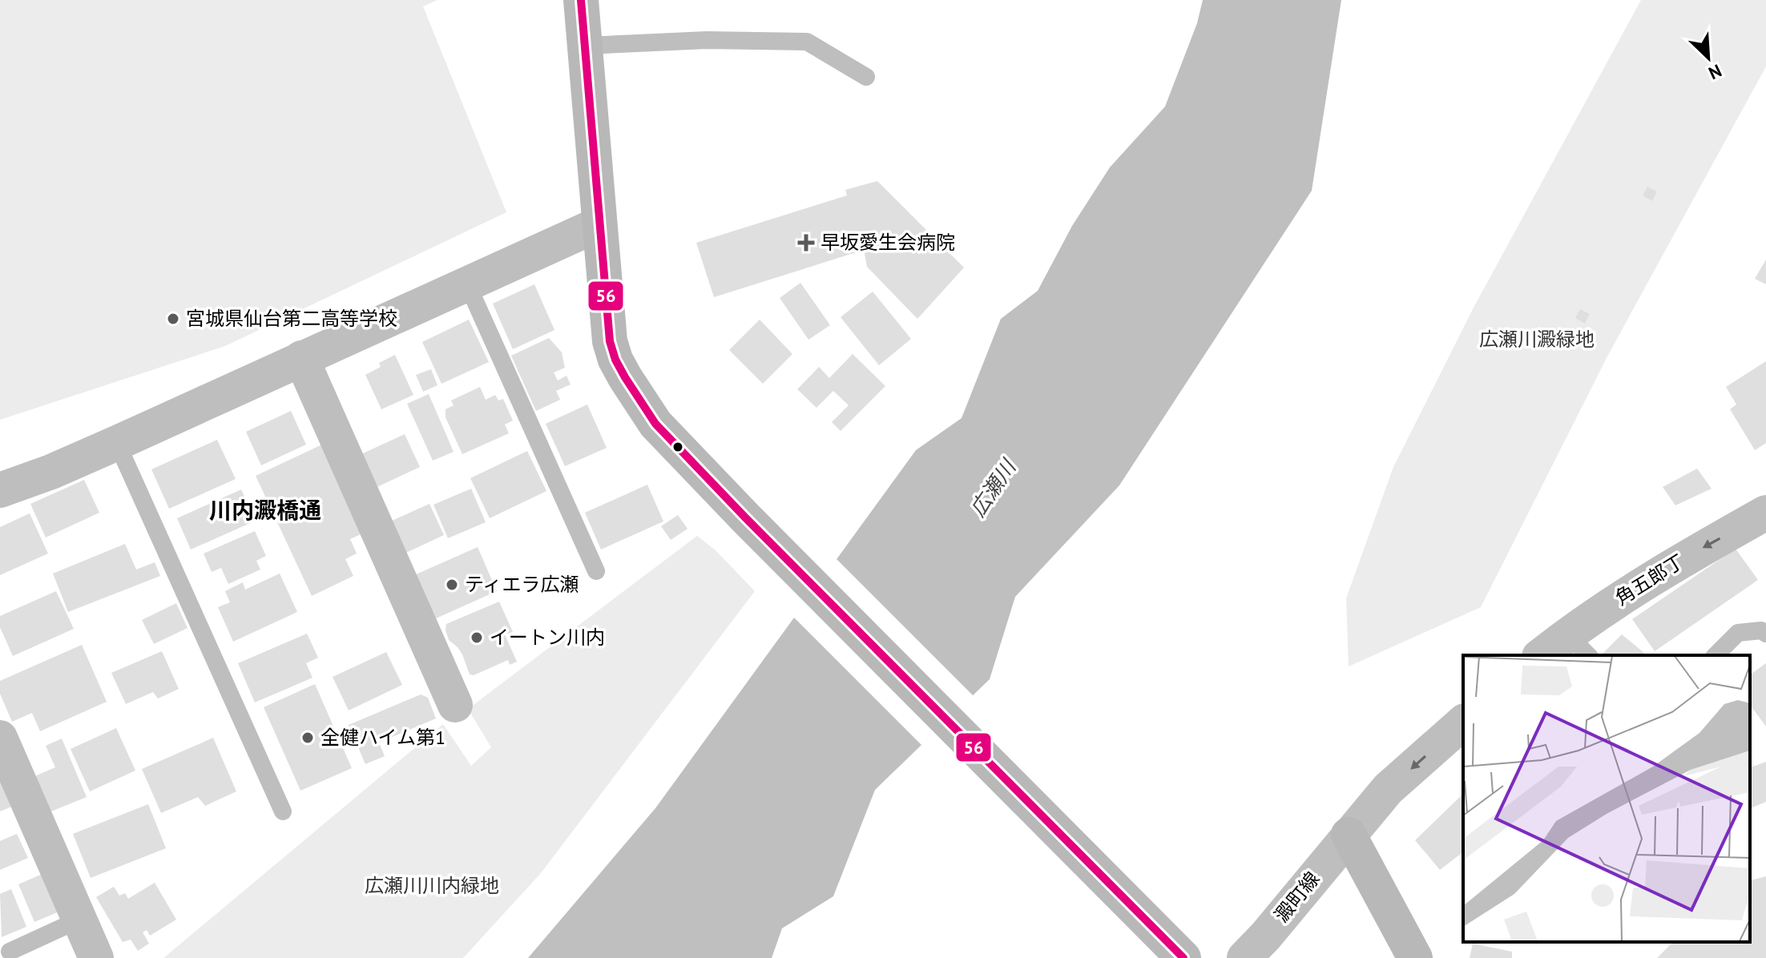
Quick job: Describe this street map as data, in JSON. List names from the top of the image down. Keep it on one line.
{"streets":{"street":["角五郎丁","澱町線"]},"one_way":["角五郎丁"],"districts":["川内澱橋通"],"water":["広瀬川"],"parks":["広瀬川澱緑地","広瀬川川内緑地"],"places":{"health":["早坂愛生会病院"],"other":["宮城県仙台第二高等学校","ティエラ広瀬","イートン川内","全健ハイム第1"]},"lines":["transit line 56"],"north":"bottom right"}
